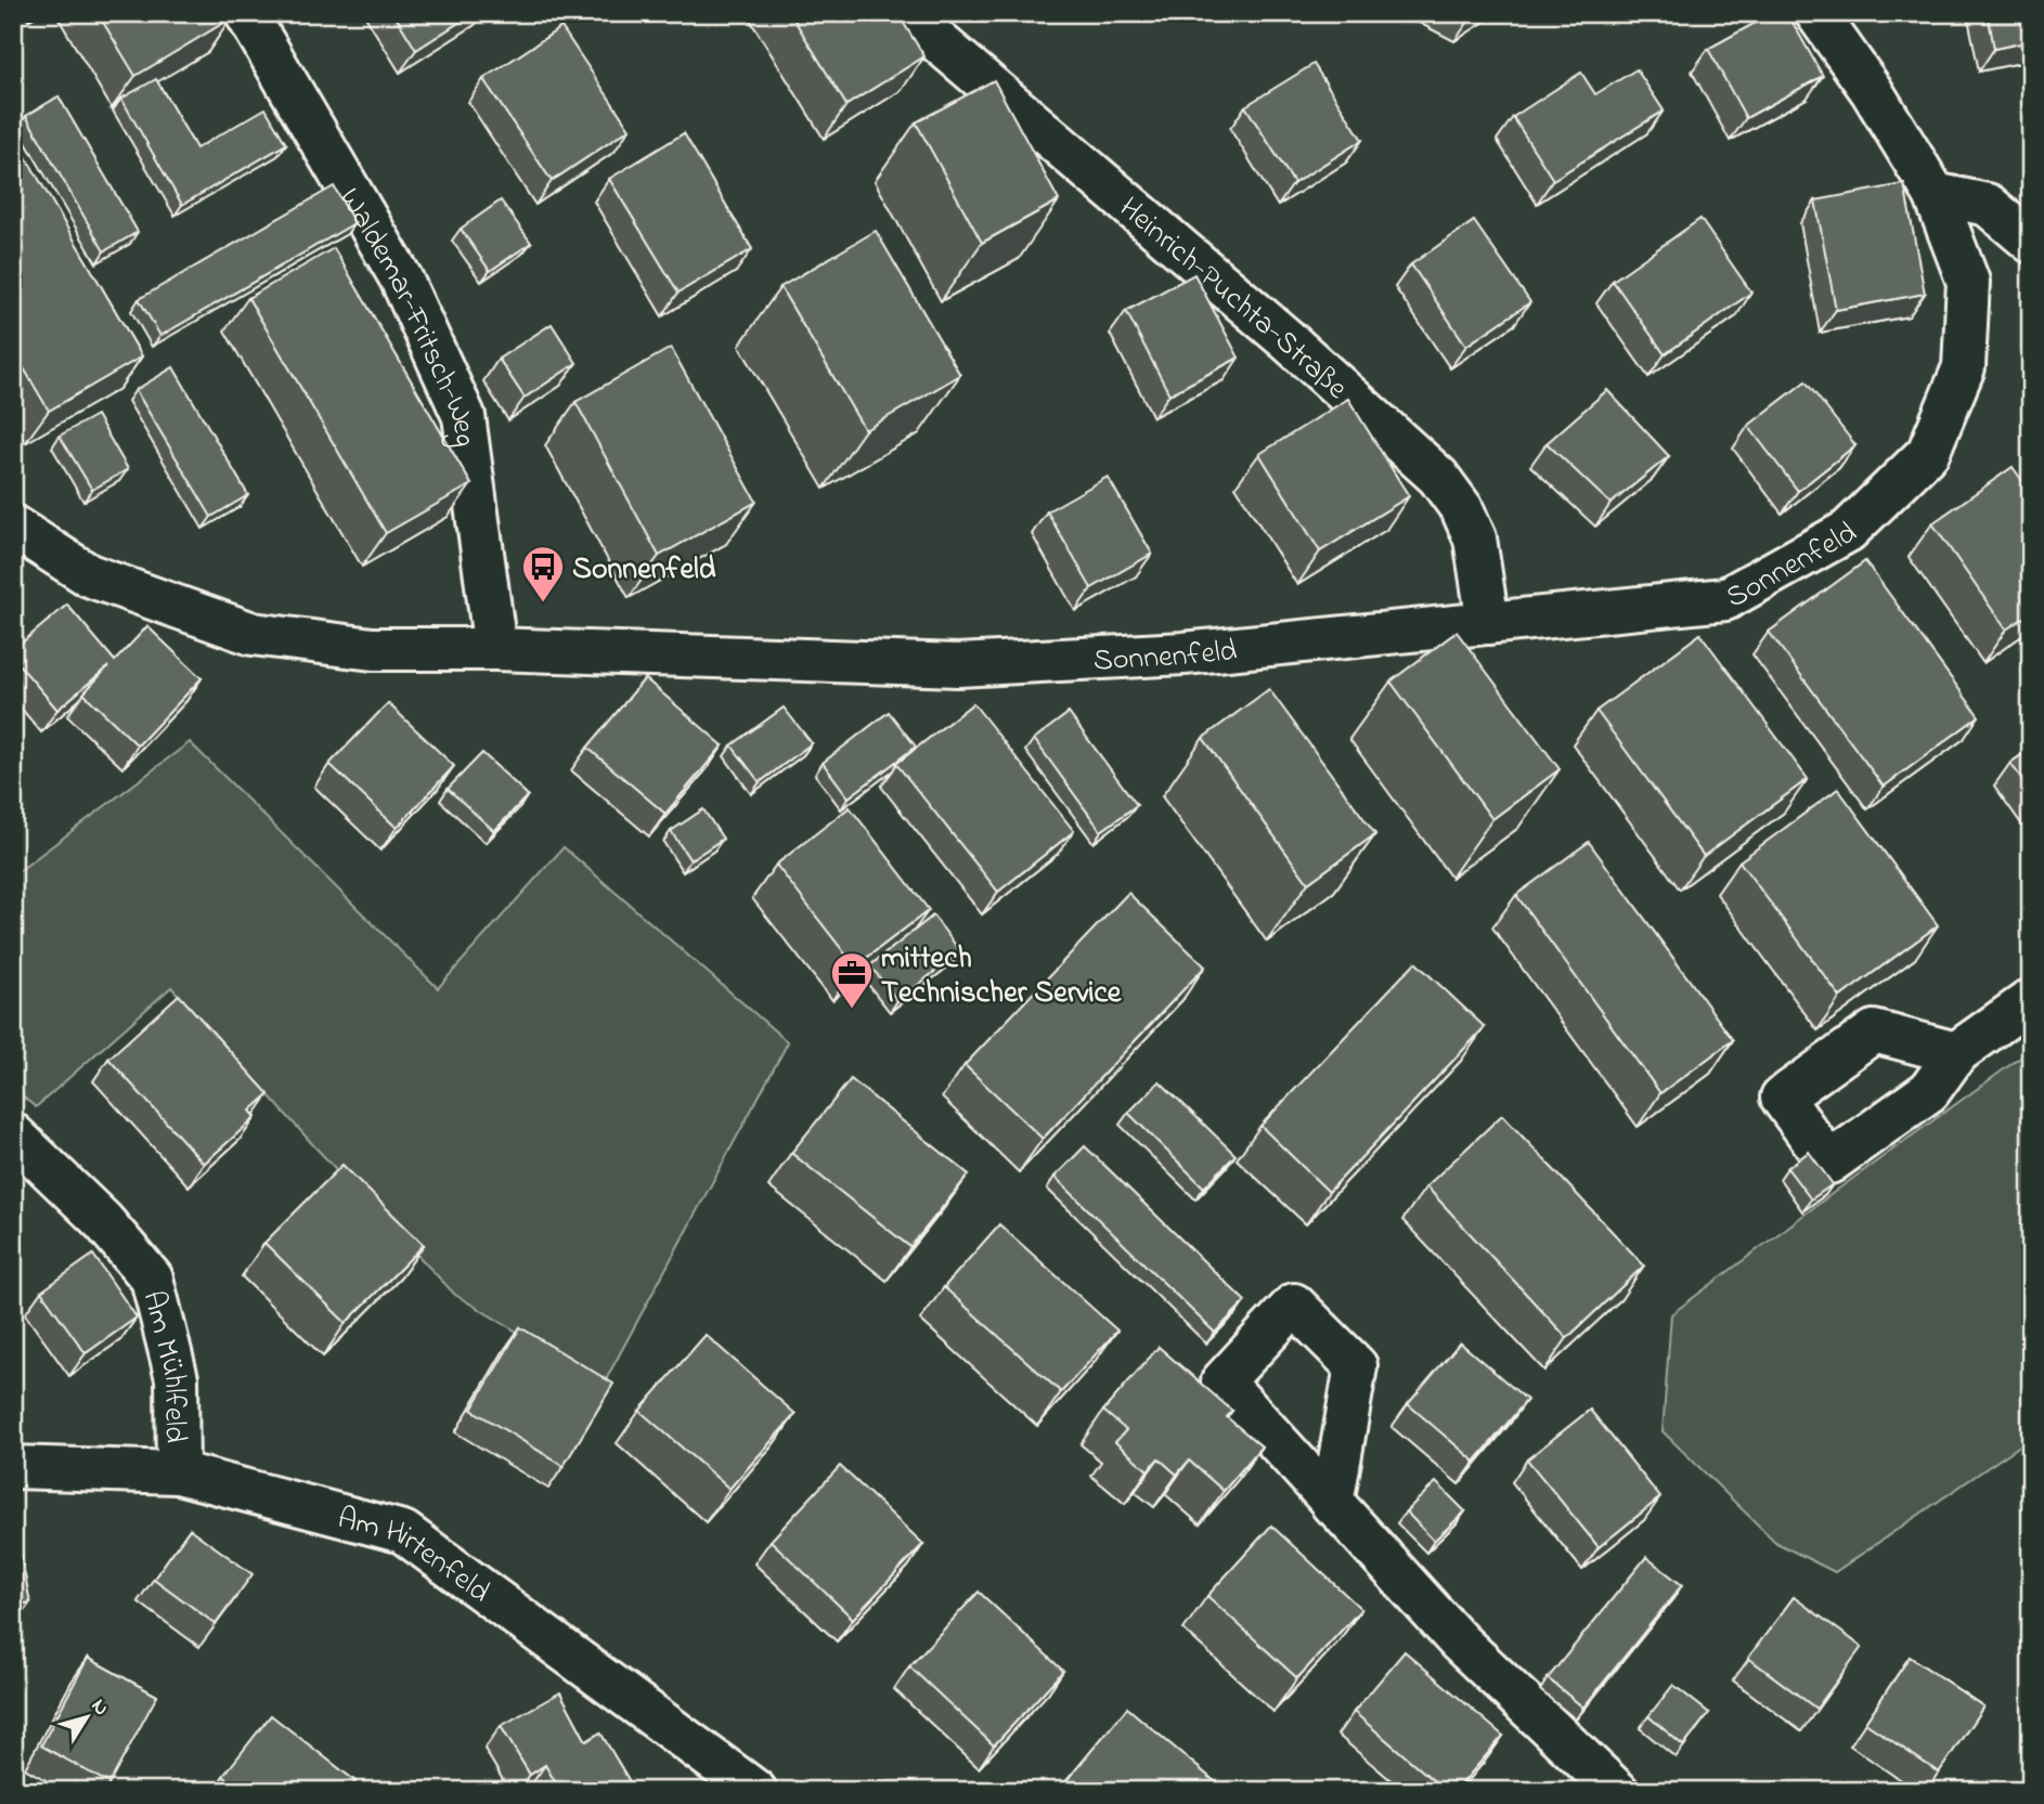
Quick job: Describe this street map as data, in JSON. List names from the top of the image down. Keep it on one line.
{"streets":{"street":["Heinrich-Puchta-Straße","Waldemar-Fritsch-Weg","Sonnenfeld","Am Mühlfeld","Am Hirtenfeld"]},"crossings":[["Heinrich-Puchta-Straße","Sonnenfeld"],["Waldemar-Fritsch-Weg","Sonnenfeld"],["Am Mühlfeld","Am Hirtenfeld"]],"places":{"bus stop":["Sonnenfeld"],"office":["mittech Technischer Service"]},"north":"top right"}
